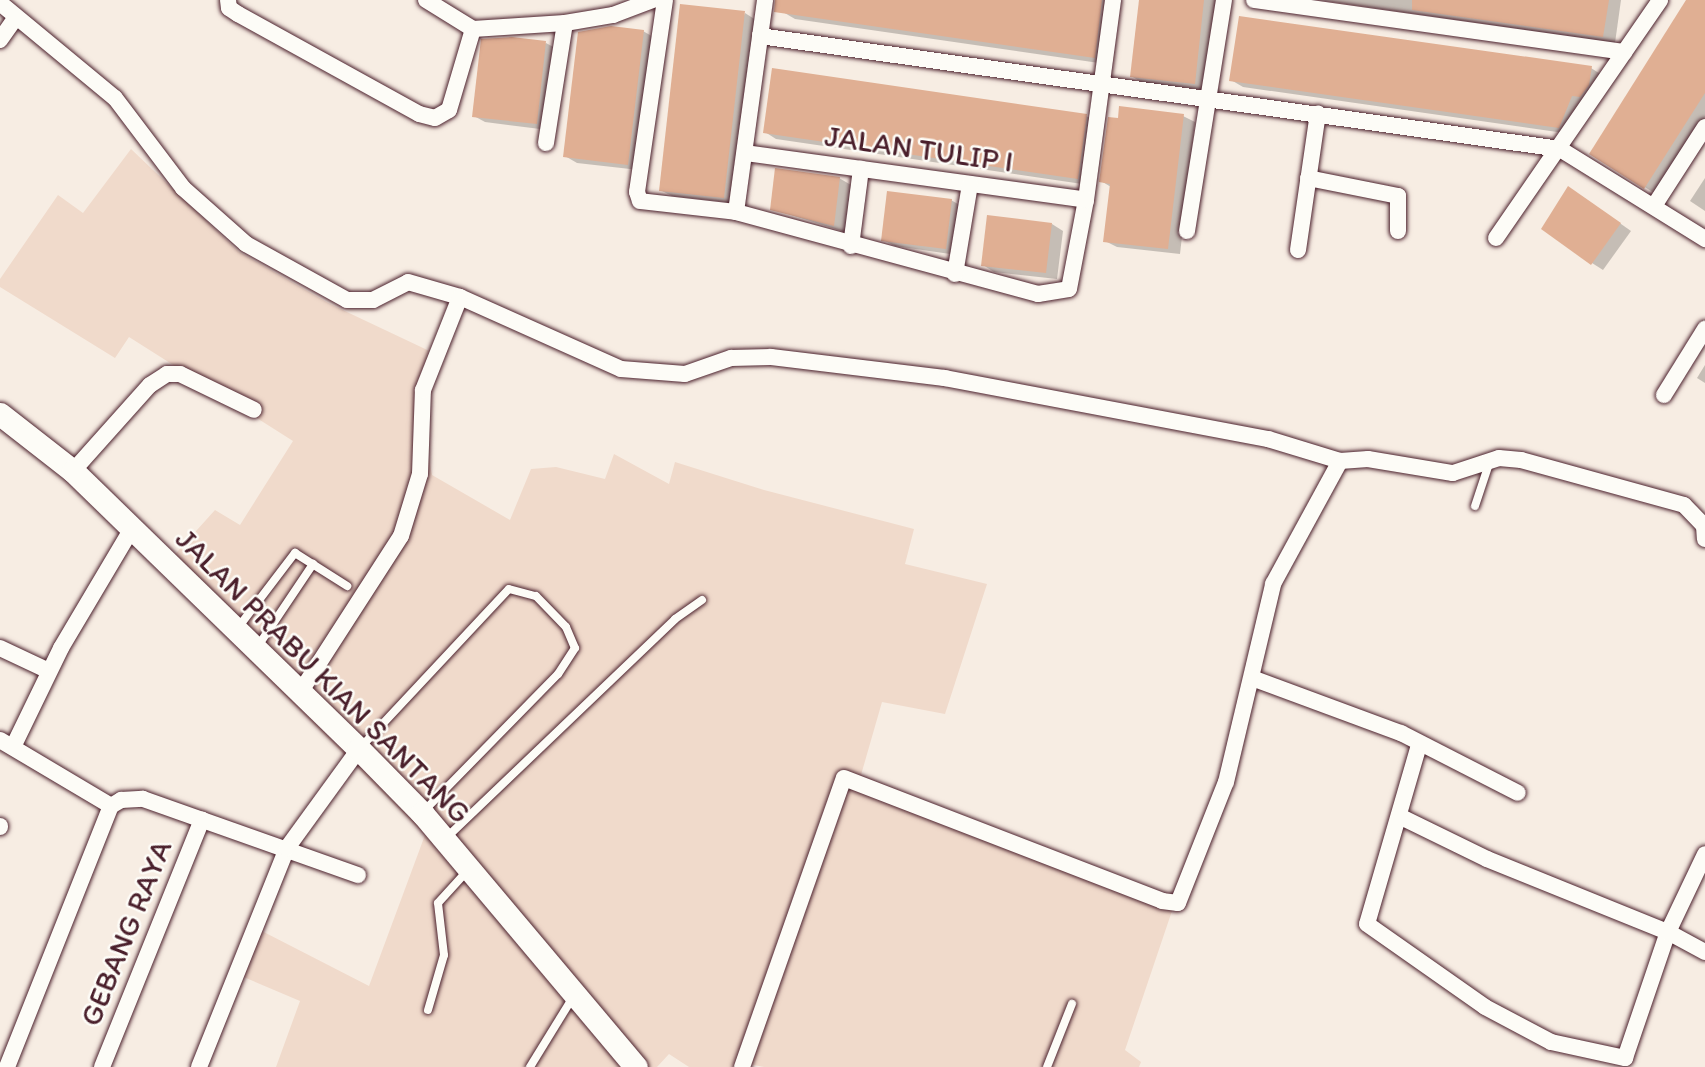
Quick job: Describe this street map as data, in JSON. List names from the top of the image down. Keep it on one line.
{"streets":{"main road":["JALAN PRABU KIAN SANTANG"],"street":["JALAN TULIP I","GEBANG RAYA"]}}
